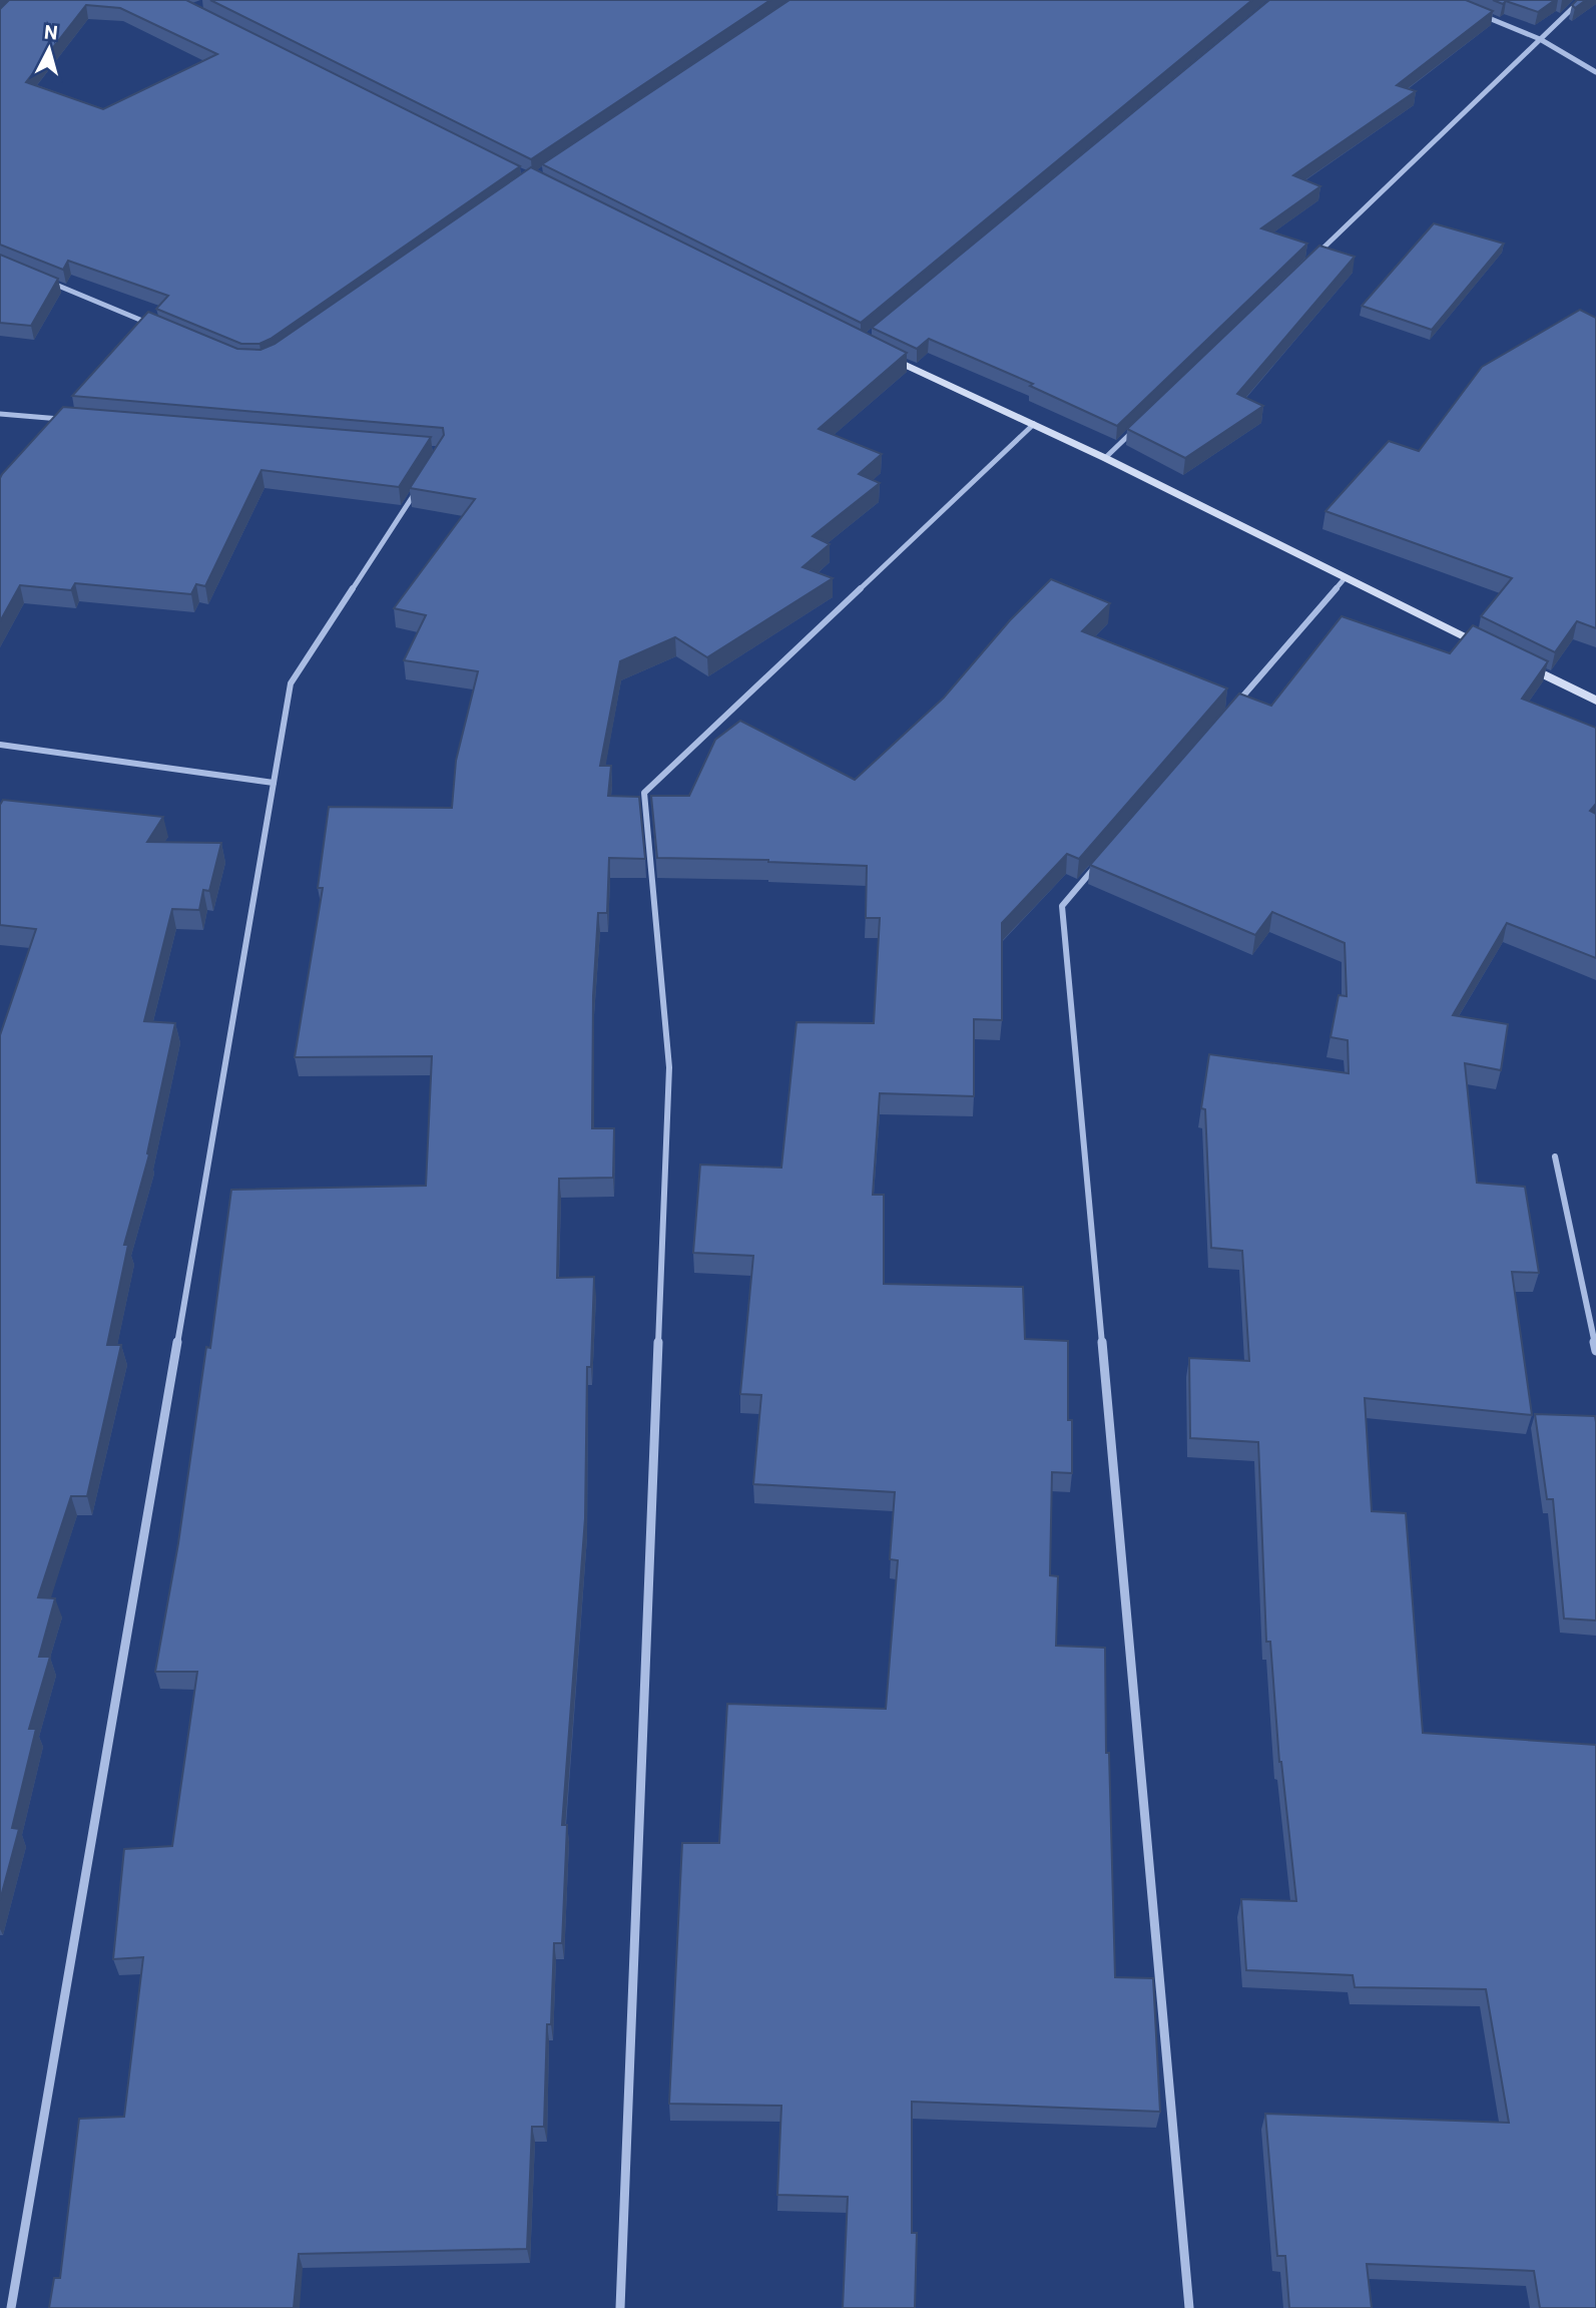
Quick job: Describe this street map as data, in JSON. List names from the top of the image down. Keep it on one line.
{"north":"top"}
